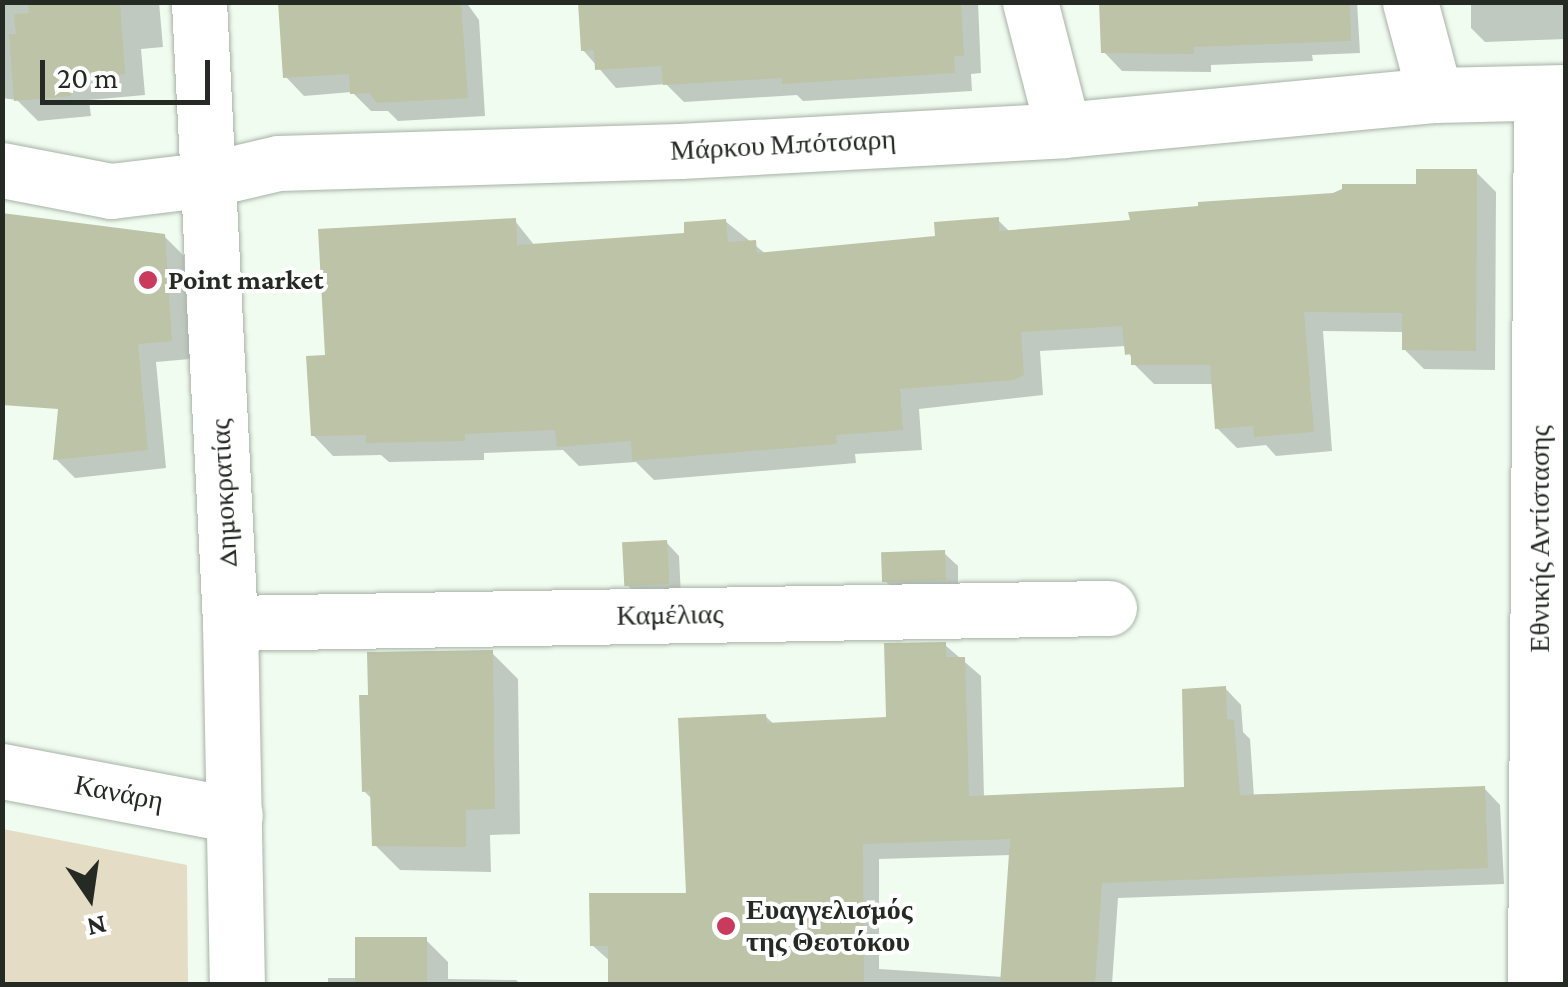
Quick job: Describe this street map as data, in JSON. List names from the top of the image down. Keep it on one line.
{"streets":{"street":["Μάρκου Μπότσαρη","Δημοκρατίας","Εθνικής Αντίστασης","Καμέλιας","Κανάρη"]},"crossings":[["Μάρκου Μπότσαρη","Δημοκρατίας"],["Μάρκου Μπότσαρη","Εθνικής Αντίστασης"],["Δημοκρατίας","Καμέλιας"],["Δημοκρατίας","Κανάρη"]],"places":["Point market","Ευαγγελισμός της Θεοτόκου"],"scale_bar":"20 m","north":"bottom"}
